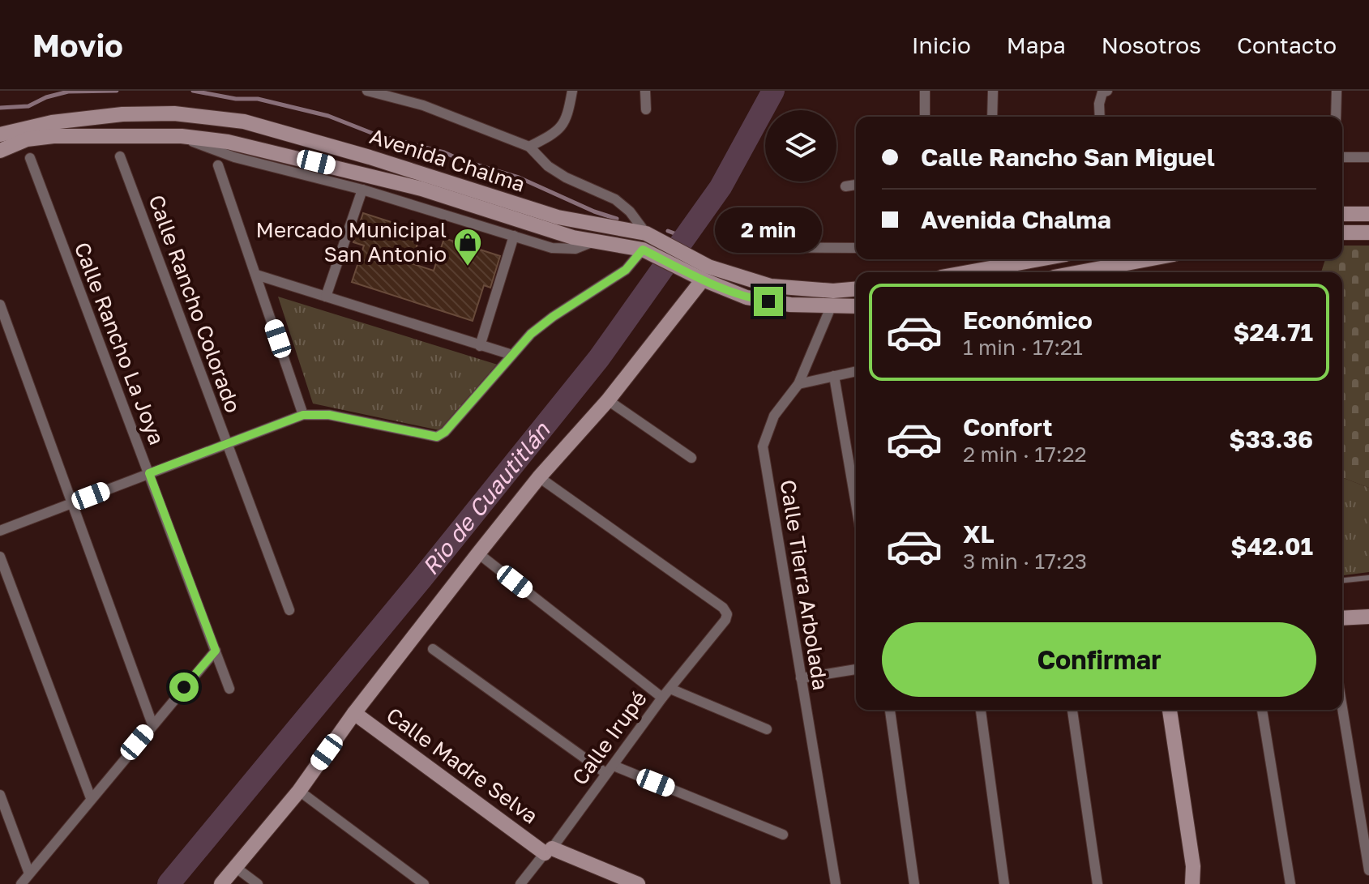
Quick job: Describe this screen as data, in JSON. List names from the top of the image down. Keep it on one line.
{"streets":{"main road":["Avenida Chalma","Calle Madre Selva"],"street":["Calle Rancho Colorado","Calle Rancho La Joya","Calle Tierra Arbolada","Calle Irupé"]},"crossings":[["Avenida Chalma","Calle Tierra Arbolada"],["Calle Irupé","Calle Madre Selva"]],"water":["Rio de Cuautitlán"],"places":{"shop":["Mercado Municipal San Antonio"]},"page":{"header":"Movio","nav":["Inicio","Mapa","Nosotros","Contacto"],"banner":["Calle Rancho San Miguel","Avenida Chalma"],"bubble":"2 min","list":[{"name":"Económico","note":"1 min · 17:21","value":"$24.71"},{"name":"Confort","note":"2 min · 17:22","value":"$33.36"},{"name":"XL","note":"3 min · 17:23","value":"$42.01"}],"buttons":"Confirmar"}}
